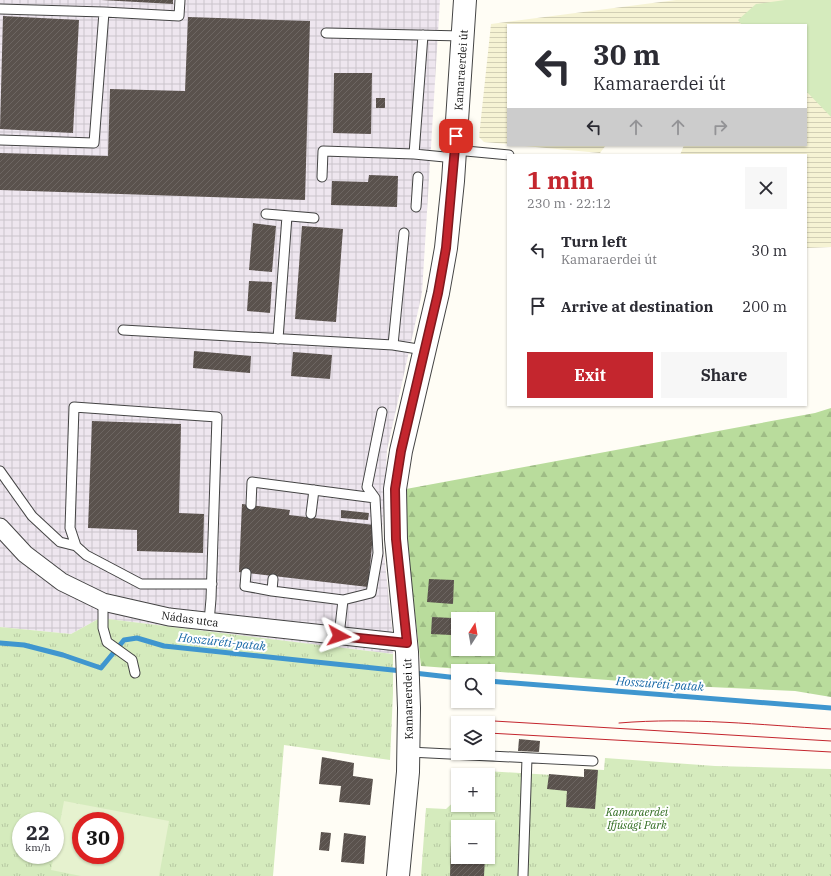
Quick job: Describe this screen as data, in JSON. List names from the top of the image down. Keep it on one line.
{"streets":{"street":["Kamaraerdei út","Nádas utca"]},"crossings":[["Kamaraerdei út","Nádas utca"]],"water":["Hosszúréti-patak"],"parks":["Kamaraerdei Ifjúsági Park"],"north":"top","page":{"turn":["30 m","Kamaraerdei út"],"heading":["1 min","230 m · 22:12"],"list":[{"name":"Turn left","note":"Kamaraerdei út","value":"30 m"},{"name":"Arrive at destination","value":"200 m"}],"buttons":["Exit","Share"],"map_buttons":["+","−"],"speed":"22 km/h","limit":"30"}}
